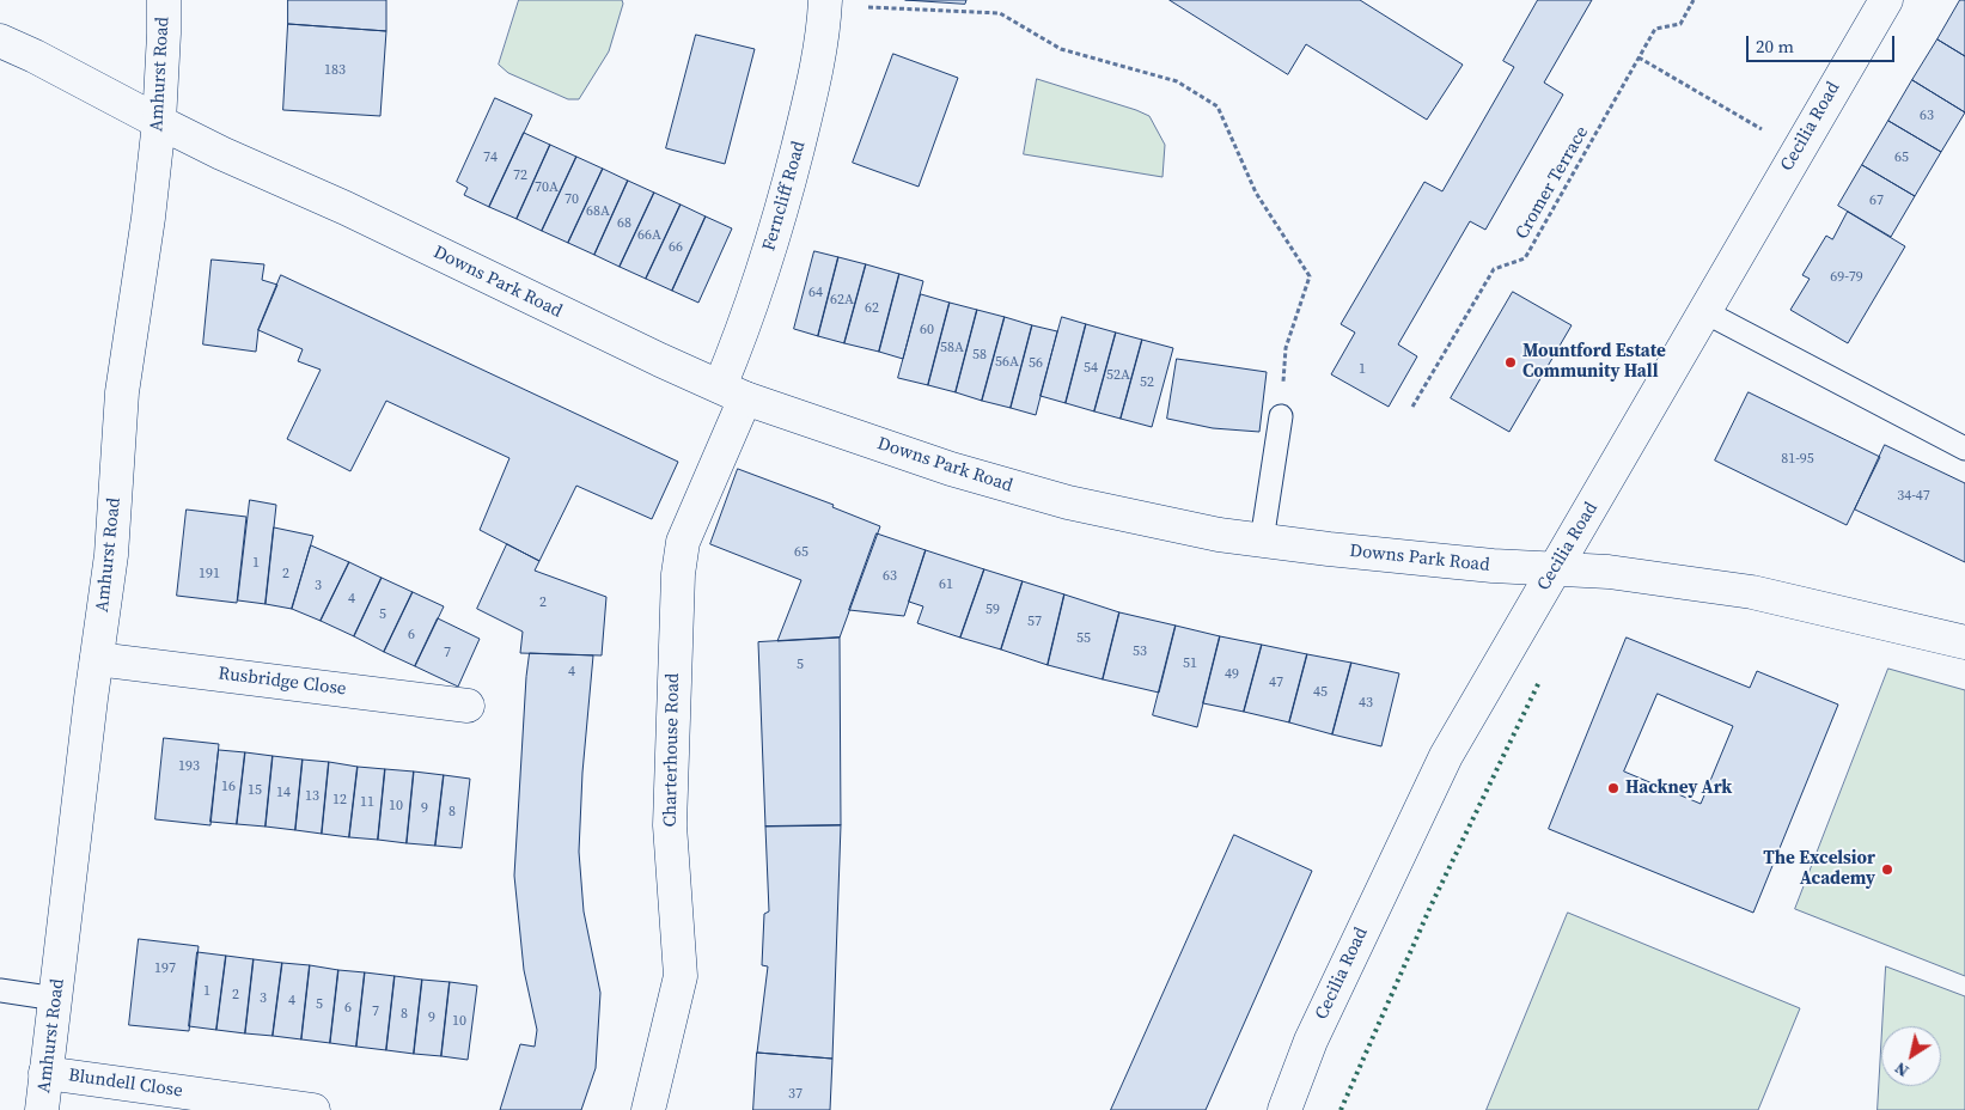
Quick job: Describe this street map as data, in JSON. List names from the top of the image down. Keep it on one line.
{"streets":{"street":["Amhurst Road","Cecilia Road","Ferncliff Road","Downs Park Road","Rusbridge Close","Charterhouse Road","Blundell Close"],"path":["Cromer Terrace"]},"crossings":[["Amhurst Road","Downs Park Road"],["Amhurst Road","Rusbridge Close"],["Amhurst Road","Blundell Close"],["Cecilia Road","Downs Park Road"],["Ferncliff Road","Downs Park Road"],["Ferncliff Road","Charterhouse Road"],["Downs Park Road","Charterhouse Road"]],"places":["Mountford Estate Community Hall","Hackney Ark","The Excelsior Academy"],"house_numbers":["183","63","74","65","72","70A","70","67","68A","68","66A","66","69-79","64","62A","62","60","58A","58","56A","56","54","1","52A","52","81-95","34-47","65","1","191","2","63","61","3","4","2","59","5","57","6","55","53","7","51","5","4","49","47","45","43","193","16","15","14","13","12","11","10","9","8","197","1","2","3","4","5","6","7","8","9","10","37"],"scale_bar":"20 m","north":"bottom left"}
